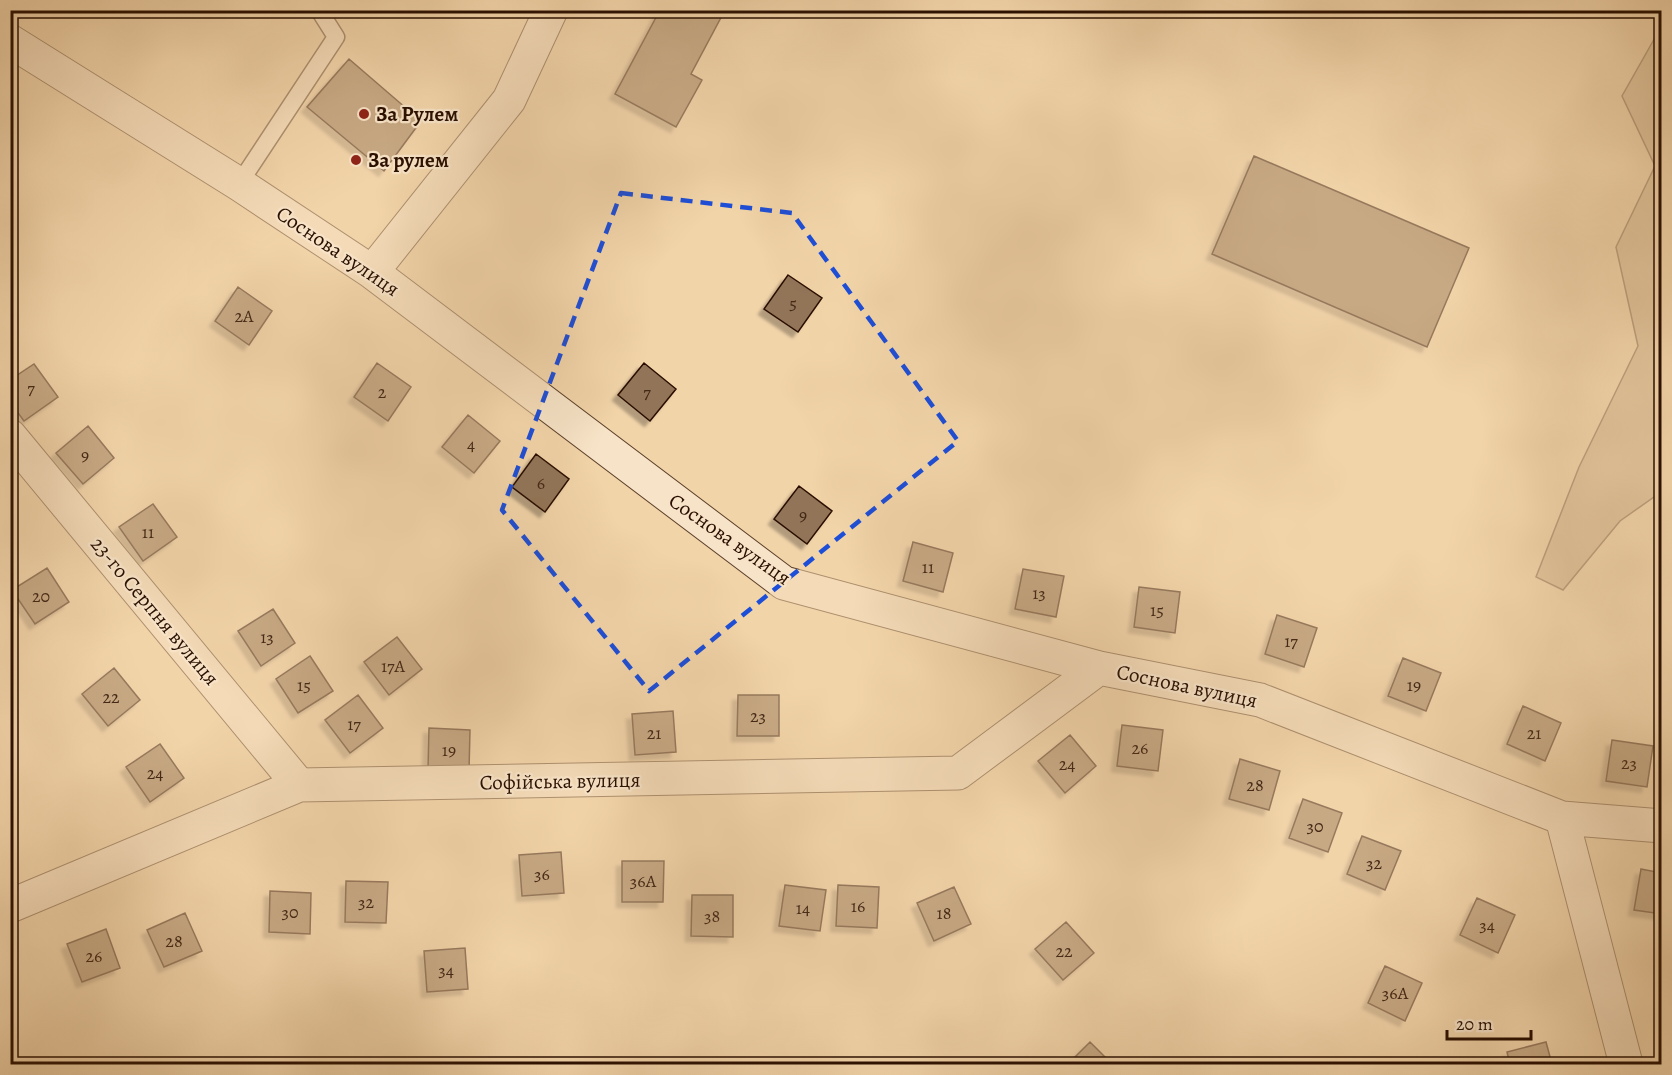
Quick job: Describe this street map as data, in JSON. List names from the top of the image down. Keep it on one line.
{"streets":{"street":["Соснова вулиця","23-го Серпня вулиця","Софійська вулиця"]},"crossings":[["Соснова вулиця","Софійська вулиця"],["23-го Серпня вулиця","Софійська вулиця"]],"places":["За Рулем","За рулем"],"house_numbers":["5","2А","7","2","7","4","9","6","9","11","11","13","20","15","13","17","17А","15","19","22","23","17","21","21","26","19","23","24","24","28","30","32","36","36А","32","16","14","30","18","38","34","28","22","26","34","36А"],"scale_bar":"20 m"}
